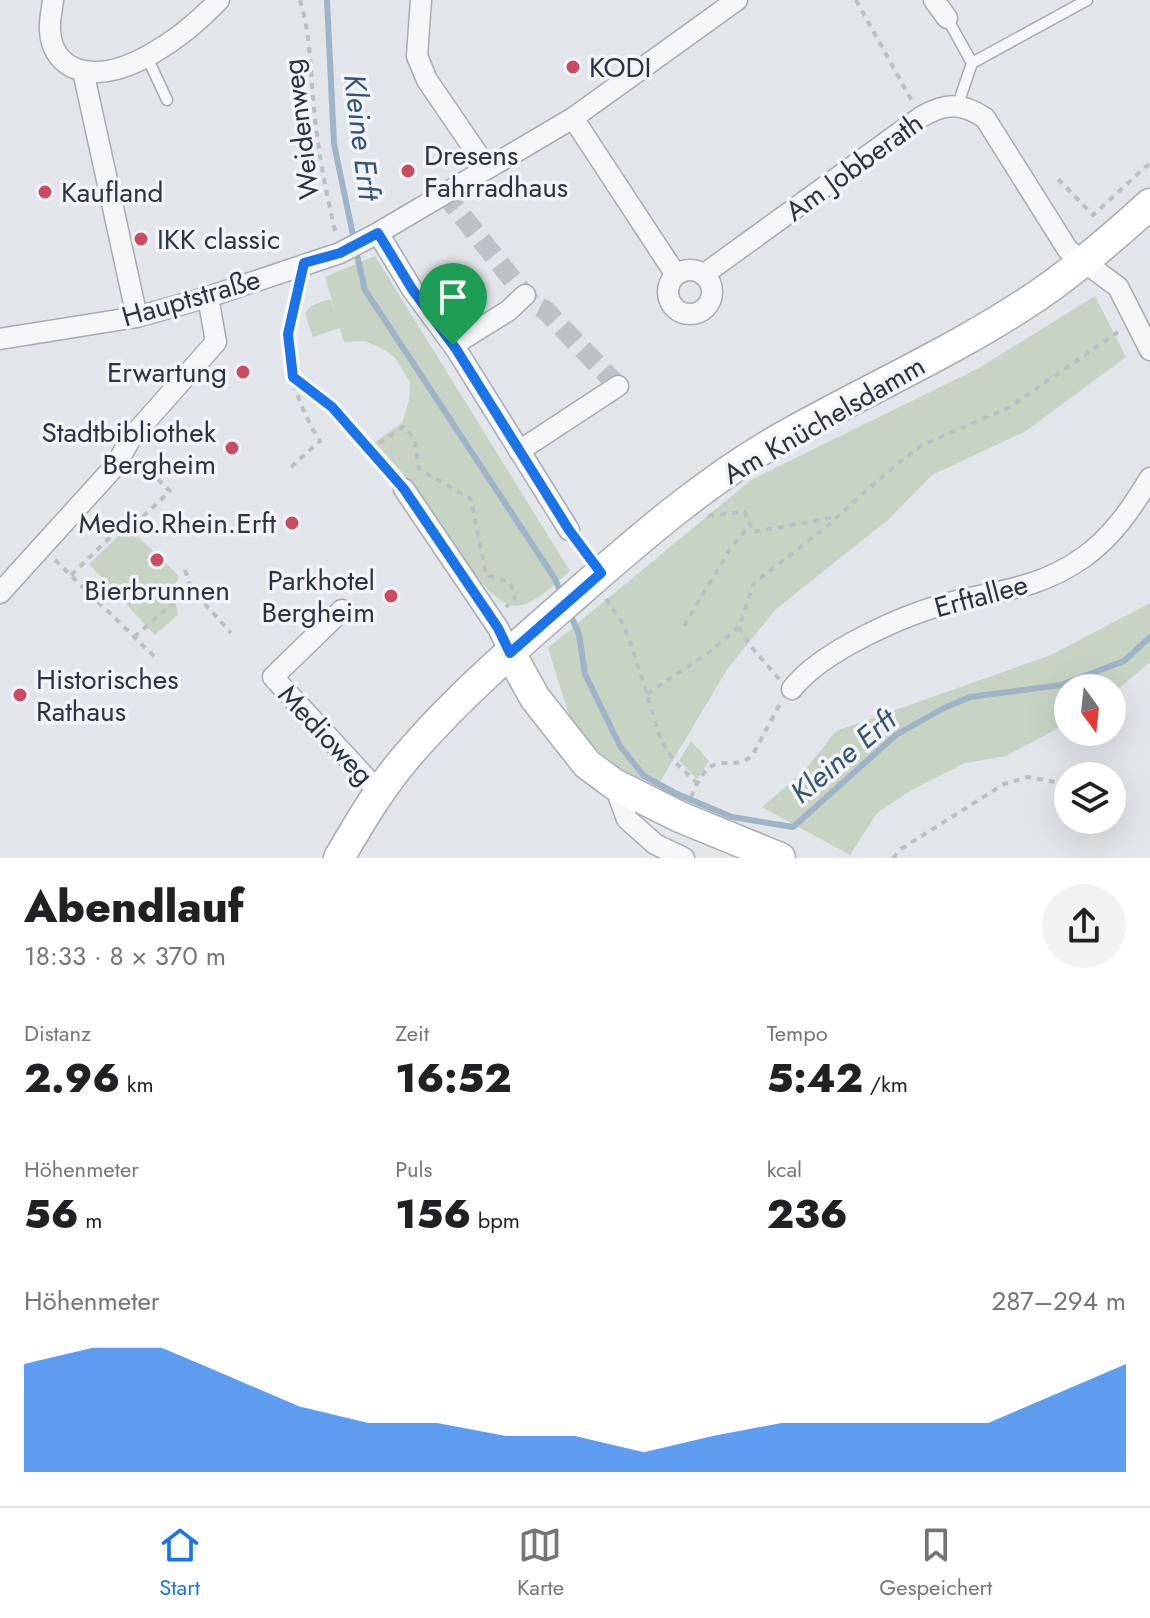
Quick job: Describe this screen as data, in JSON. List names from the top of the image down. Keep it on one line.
{"streets":{"main road":["Am Knüchelsdamm"],"street":["Am Jobberath","Hauptstraße","Erftallee","Medioweg"],"path":["Weidenweg"]},"crossings":[["Weidenweg","Hauptstraße"],["Am Jobberath","Am Knüchelsdamm"],["Am Knüchelsdamm","Medioweg"]],"water":["Kleine Erft"],"places":["KODI","Dresens Fahrradhaus","Kaufland","IKK classic","Erwartung","Stadtbibliothek Bergheim","Medio.Rhein.Erft","Bierbrunnen","Parkhotel Bergheim","Historisches Rathaus"],"north":"bottom","page":{"heading":["Abendlauf","18:33 · 8 × 370 m"],"stats":[["Distanz","2.96 km"],["Zeit","16:52"],["Tempo","5:42 /km"],["Höhenmeter","56 m"],["Puls","156 bpm"],["kcal","236"]],"chart":["Höhenmeter","287–294 m"],"tabs":["Start","Karte","Gespeichert"]}}
